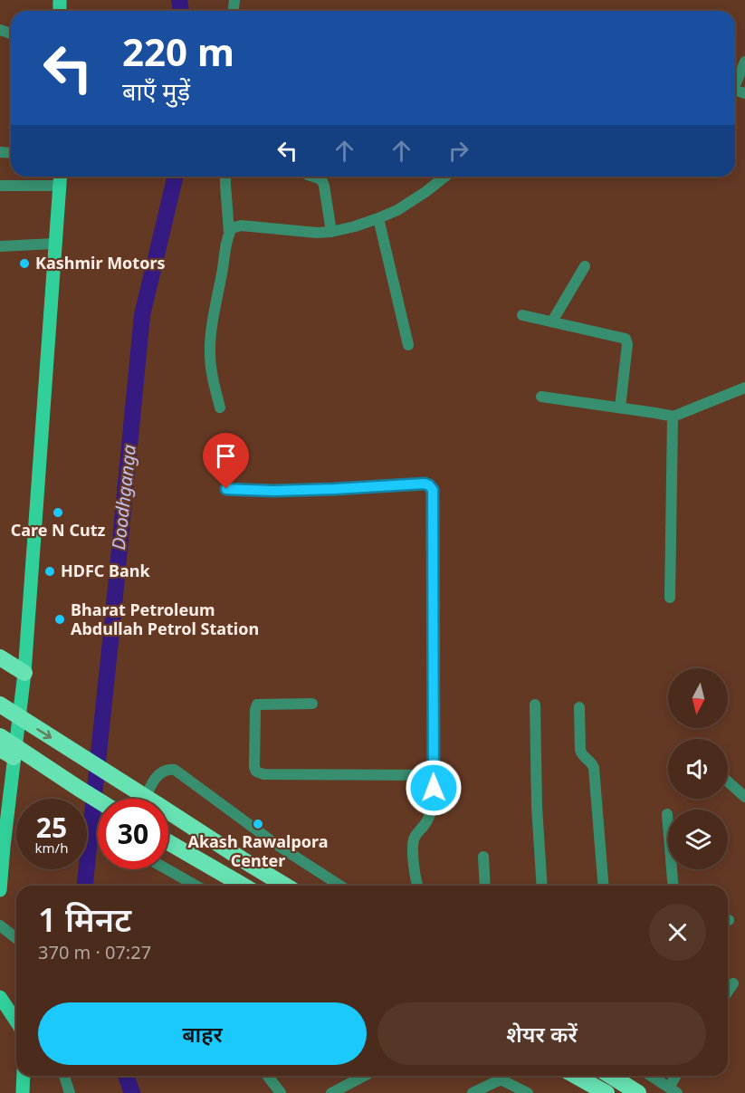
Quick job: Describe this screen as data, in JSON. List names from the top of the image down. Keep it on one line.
{"water":["Doodhganga"],"places":["Kashmir Motors","Care N Cutz","HDFC Bank","Bharat Petroleum Abdullah Petrol Station","Akash Rawalpora Center"],"north":"bottom","page":{"turn":["220 m","बाएँ मुड़ें"],"speed":"25 km/h","limit":"30","heading":["1 मिनट","370 m · 07:27"],"buttons":["बाहर","शेयर करें"]}}
